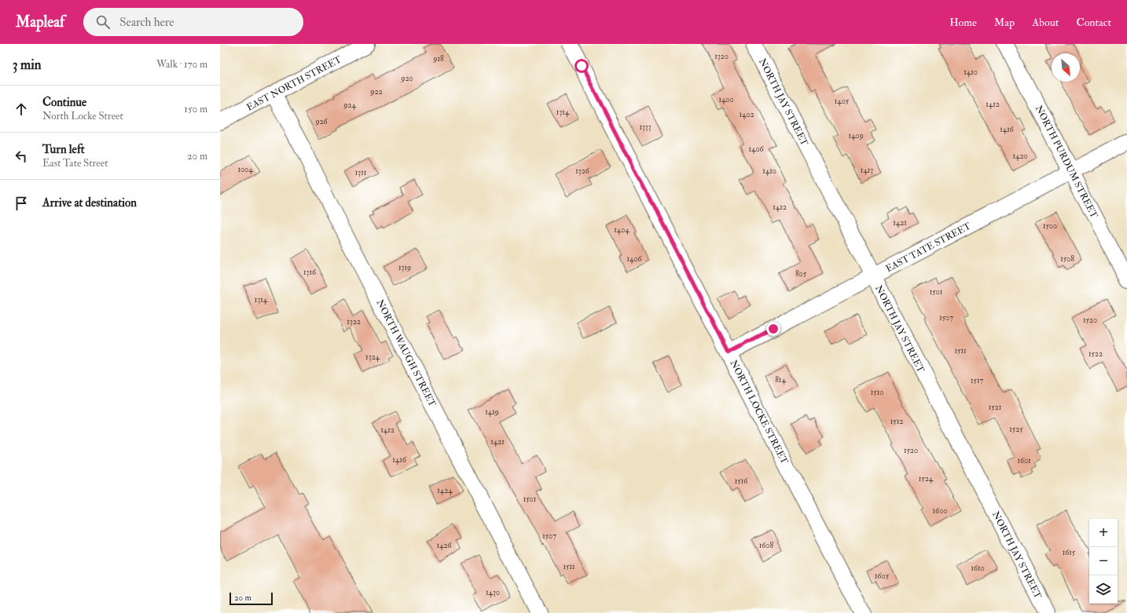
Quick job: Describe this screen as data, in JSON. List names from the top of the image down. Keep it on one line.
{"streets":{"street":["EAST NORTH STREET","NORTH JAY STREET","NORTH PURDUM STREET","EAST TATE STREET","NORTH WAUGH STREET","NORTH LOCKE STREET"]},"crossings":[["EAST NORTH STREET","NORTH WAUGH STREET"],["NORTH JAY STREET","EAST TATE STREET"],["NORTH PURDUM STREET","EAST TATE STREET"],["EAST TATE STREET","NORTH LOCKE STREET"]],"house_numbers":["1320","918","1410","920","922","1400","1405","1412","924","1314","1402","926","1333","1416","1409","1406","1420","1004","1413","1326","1410","1311","1412","1421","1500","1404","1406","1508","1319","1316","805","1501","1314","1507","1520","1322","1511","1522","1324","814","1517","1510","1521","1419","1512","1525","1412","1421","1520","1416","1601","1524","1516","1424","1501","1600","1507","1426","1608","1615","1511","1610","1605","1430"],"scale_bar":"20 m","north":"bottom right","page":{"header":"Mapleaf","search":"Search here","nav":["Home","Map","About","Contact"],"heading":["3 min","Walk · 170 m"],"list":[["Continue","North Locke Street","150 m"],["Turn left","East Tate Street","20 m"],"Arrive at destination"],"map_buttons":["+","−"],"scale":"20 m"}}
